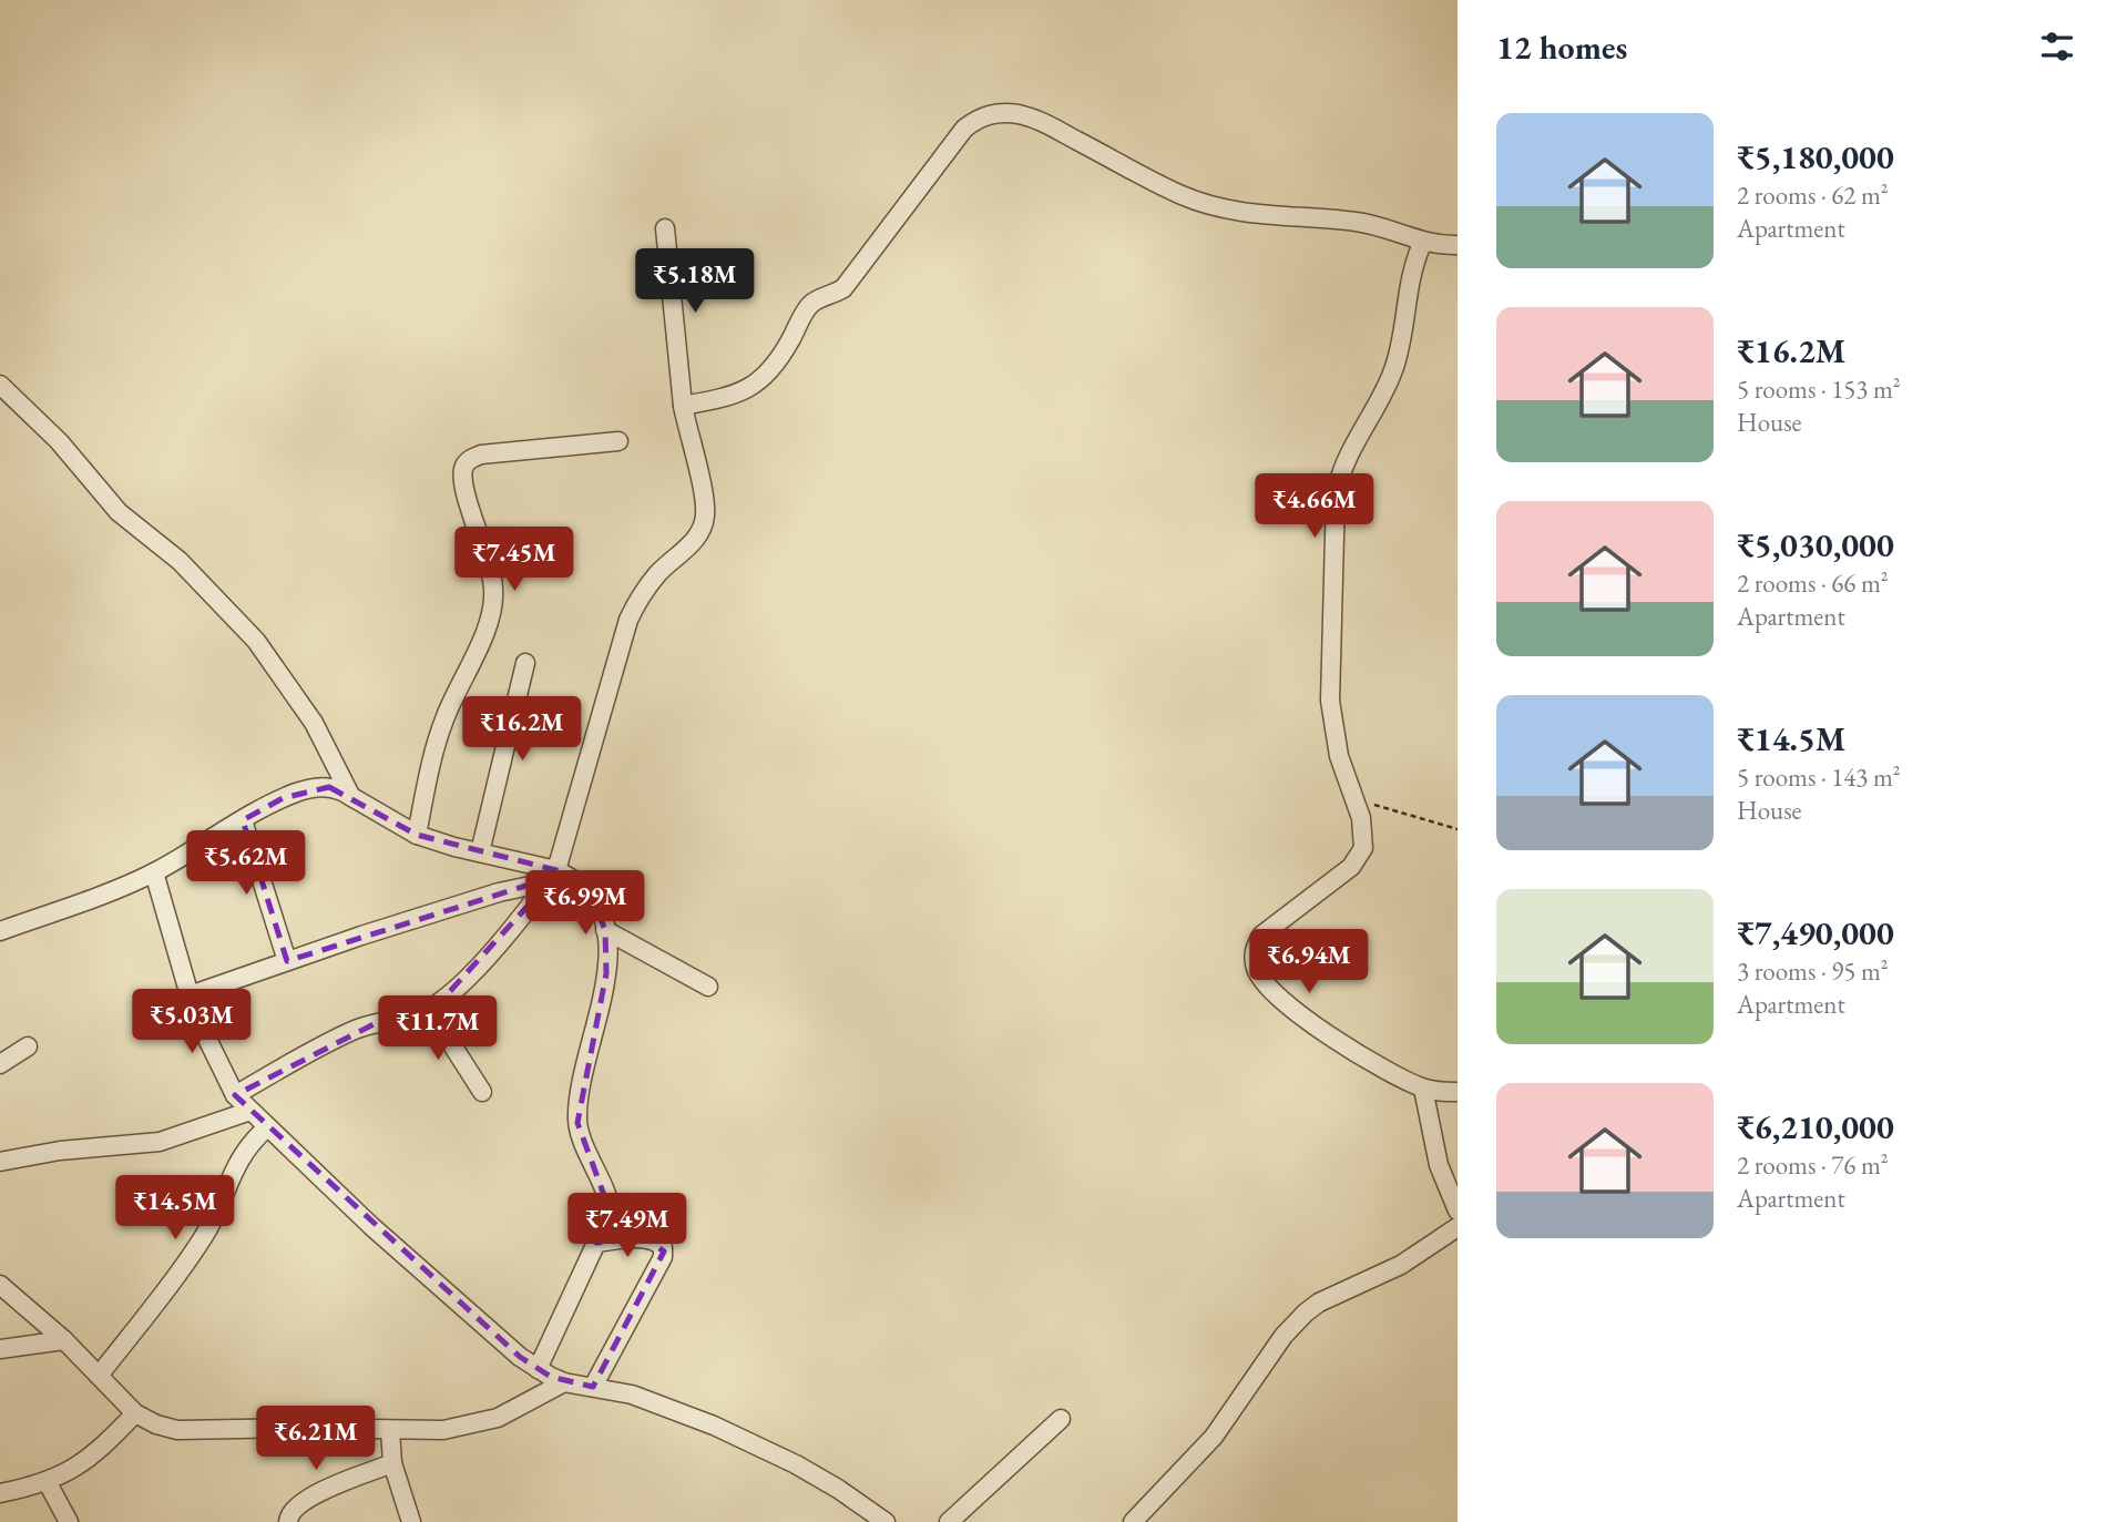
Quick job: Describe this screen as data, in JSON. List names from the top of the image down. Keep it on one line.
{"page":{"heading":"12 homes","list":[{"name":"₹5,180,000","note":"2 rooms · 62 m² · Apartment"},{"name":"₹16.2M","note":"5 rooms · 153 m² · House"},{"name":"₹5,030,000","note":"2 rooms · 66 m² · Apartment"},{"name":"₹14.5M","note":"5 rooms · 143 m² · House"},{"name":"₹7,490,000","note":"3 rooms · 95 m² · Apartment"},{"name":"₹6,210,000","note":"2 rooms · 76 m² · Apartment"}],"price":["₹5.18M","₹4.66M","₹7.45M","₹16.2M","₹5.62M","₹6.99M","₹6.94M","₹5.03M","₹11.7M","₹14.5M","₹7.49M","₹6.21M"]}}
